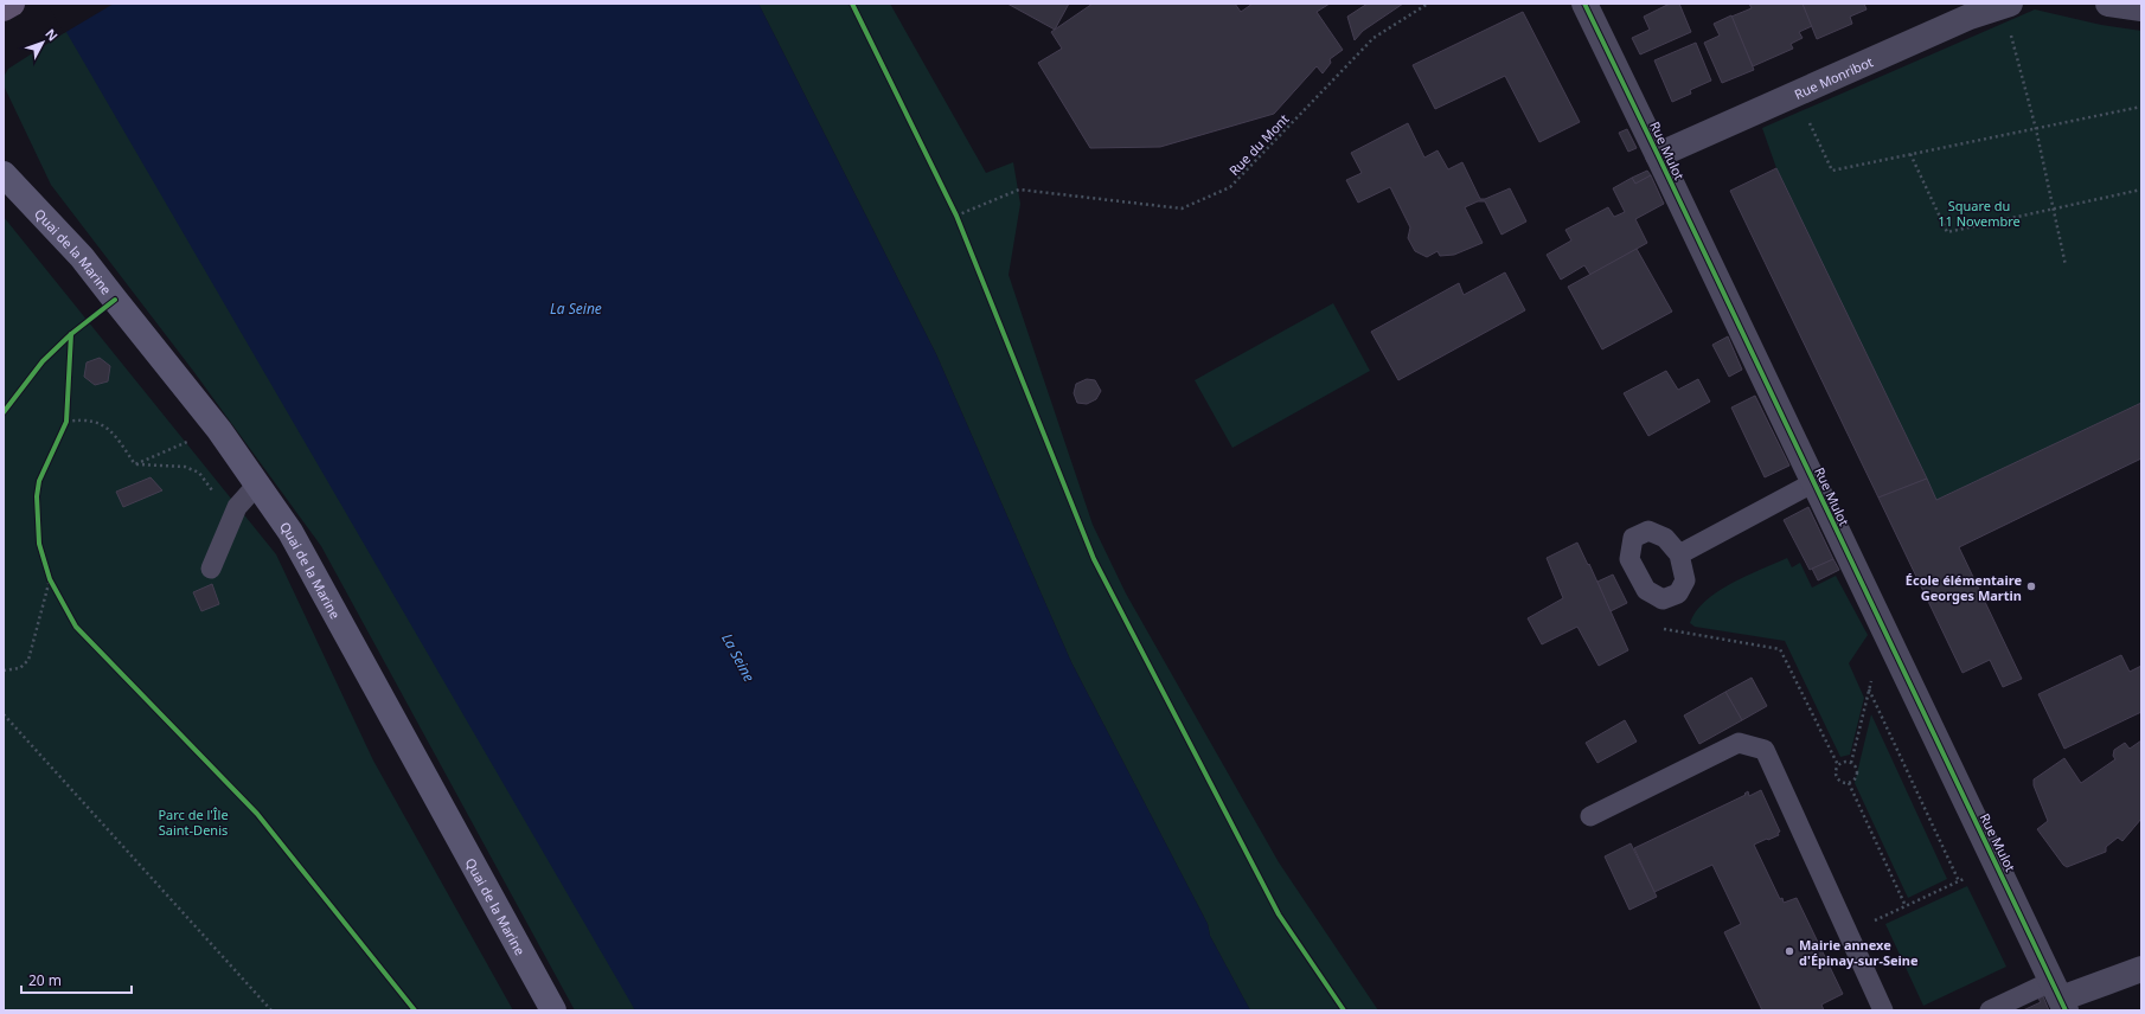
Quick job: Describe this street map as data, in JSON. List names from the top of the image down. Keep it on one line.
{"streets":{"street":["Rue Monribot","Rue Mulot","Quai de la Marine"],"path":["Rue du Mont"]},"crossings":[["Rue Monribot","Rue Mulot"]],"water":["La Seine"],"parks":["Square du 11 Novembre","Parc de l'Île Saint-Denis"],"places":["École élémentaire Georges Martin","Mairie annexe d'Épinay-sur-Seine"],"scale_bar":"20 m","north":"top right"}
